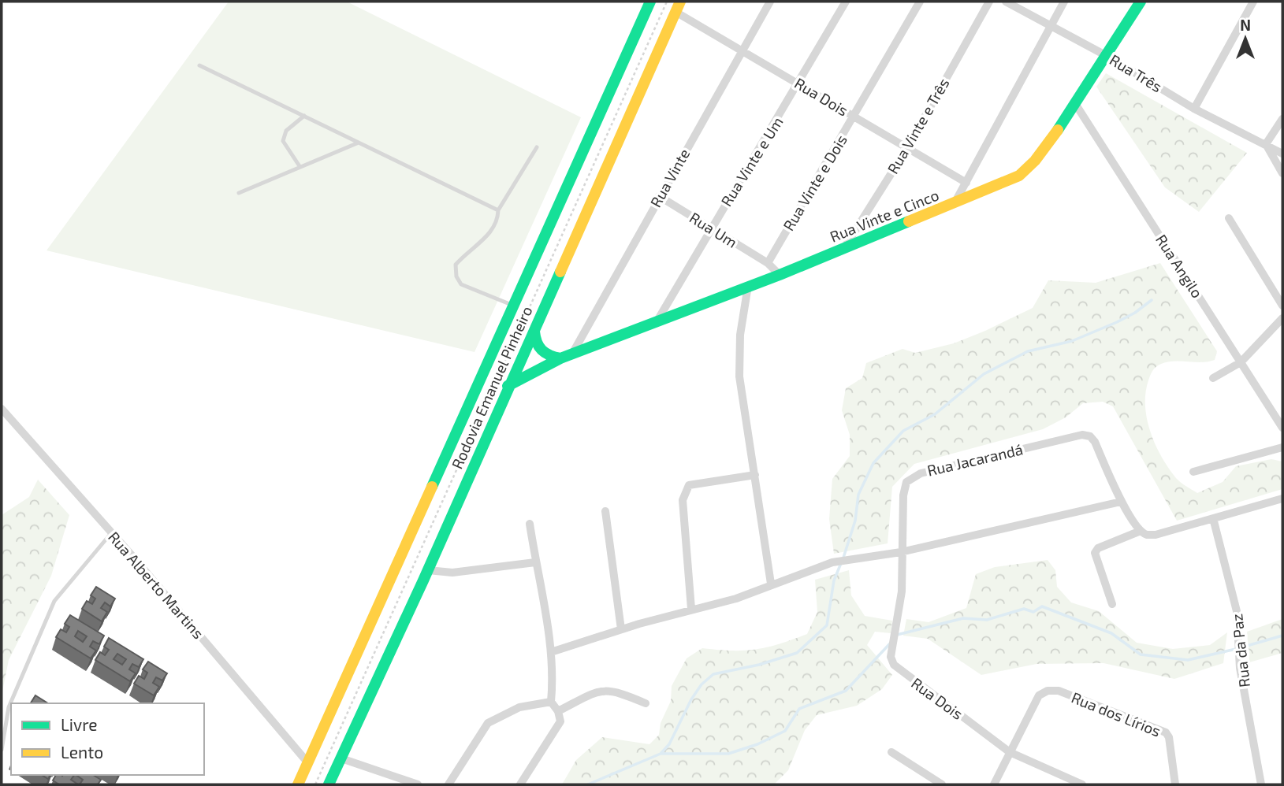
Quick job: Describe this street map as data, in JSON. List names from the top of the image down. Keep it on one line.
{"streets":{"main road":["Rua Vinte e Cinco","Rodovia Emanuel Pinheiro"],"street":["Rua Três","Rua Dois","Rua Vinte e Três","Rua Vinte e Um","Rua Vinte","Rua Vinte e Dois","Rua Um","Rua Angilo","Rua Jacarandá","Rua Alberto Martins","Rua da Paz","Rua dos Lírios"]},"crossings":[["Rua Três","Rua Vinte e Cinco"],["Rua Dois","Rua Vinte e Três"],["Rua Dois","Rua Vinte e Um"],["Rua Dois","Rua Vinte"],["Rua Dois","Rua Vinte e Dois"],["Rua Dois","Rodovia Emanuel Pinheiro"],["Rua Dois","Rua Jacarandá"],["Rua Dois","Rua dos Lírios"],["Rua Vinte e Três","Rua Vinte e Cinco"],["Rua Vinte e Um","Rua Vinte e Cinco"],["Rua Vinte e Um","Rua Um"],["Rua Vinte","Rua Vinte e Cinco"],["Rua Vinte","Rua Um"],["Rua Vinte e Dois","Rua Um"],["Rua Vinte e Cinco","Rua Angilo"],["Rua Vinte e Cinco","Rodovia Emanuel Pinheiro"],["Rodovia Emanuel Pinheiro","Rua Alberto Martins"]],"legend":["Livre","Lento"],"north":"top"}
